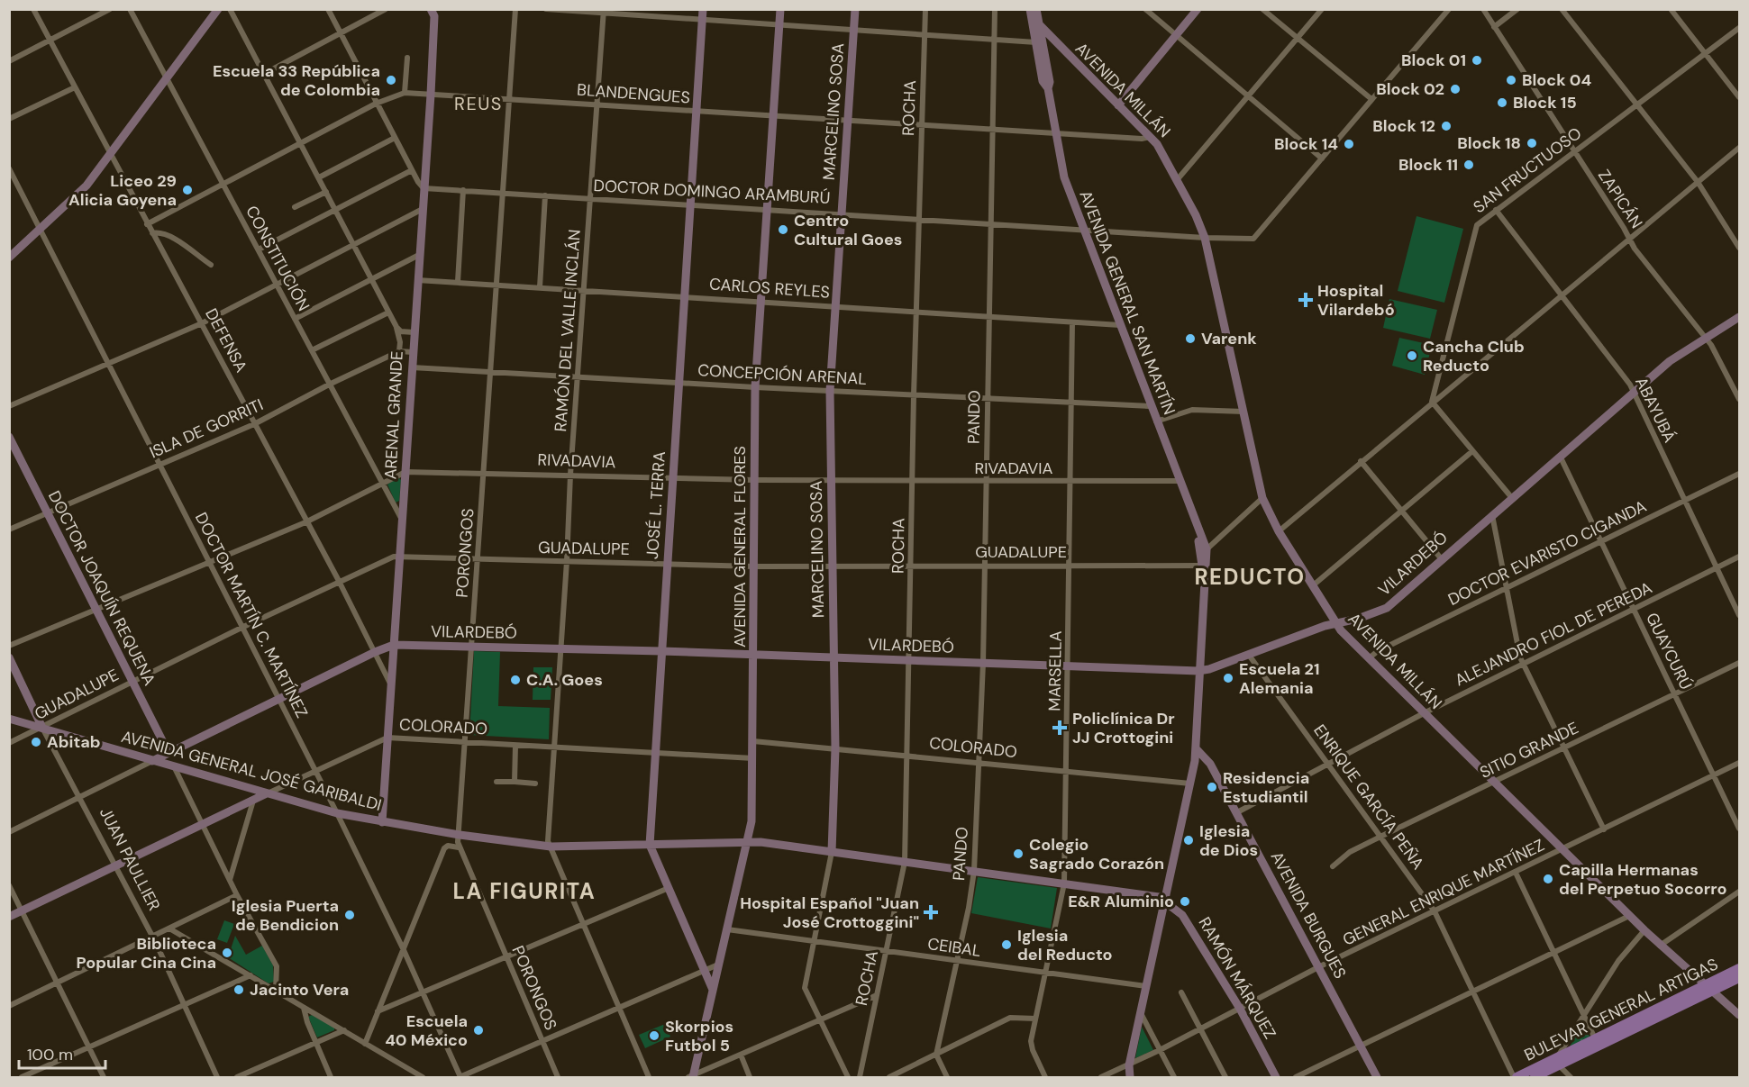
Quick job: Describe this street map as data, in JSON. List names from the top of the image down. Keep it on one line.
{"streets":{"main road":["BULEVAR GENERAL ARTIGAS"],"street":["AVENIDA MILLÁN","BLANDENGUES","ROCHA","MARCELINO SOSA","SAN FRUCTUOSO","DOCTOR DOMINGO ARAMBURÚ","ZAPICÁN","CONSTITUCIÓN","CARLOS REYLES","AVENIDA GENERAL SAN MARTÍN","RAMÓN DEL VALLE INCLÁN","DEFENSA","CONCEPCIÓN ARENAL","ABAYUBÁ","ARENAL GRANDE","PANDO","ISLA DE GORRITI","RIVADAVIA","JOSÉ L. TERRA","AVENIDA GENERAL FLORES","GUADALUPE","PORONGOS","DOCTOR EVARISTO CIGANDA","VILARDEBÓ","DOCTOR JOAQUÍN REQUENA","DOCTOR MARTÍN C. MARTÍNEZ","ALEJANDRO FIOL DE PEREDA","GUAYCURÚ","MARSELLA","COLORADO","SITIO GRANDE","AVENIDA GENERAL JOSÉ GARIBALDI","ENRIQUE GARCÍA PEÑA","JUAN PAULLIER","GENERAL ENRIQUE MARTÍNEZ","AVENIDA BURGUES","CEIBAL","RAMÓN MÁRQUEZ"]},"crossings":[["AVENIDA MILLÁN","BLANDENGUES"],["AVENIDA MILLÁN","DOCTOR DOMINGO ARAMBURÚ"],["AVENIDA MILLÁN","AVENIDA GENERAL SAN MARTÍN"],["AVENIDA MILLÁN","DOCTOR EVARISTO CIGANDA"],["AVENIDA MILLÁN","VILARDEBÓ"],["AVENIDA MILLÁN","ALEJANDRO FIOL DE PEREDA"],["AVENIDA MILLÁN","SITIO GRANDE"],["AVENIDA MILLÁN","GENERAL ENRIQUE MARTÍNEZ"],["AVENIDA MILLÁN","BULEVAR GENERAL ARTIGAS"],["BLANDENGUES","ROCHA"],["BLANDENGUES","MARCELINO SOSA"],["BLANDENGUES","CONSTITUCIÓN"],["BLANDENGUES","AVENIDA GENERAL SAN MARTÍN"],["BLANDENGUES","RAMÓN DEL VALLE INCLÁN"],["BLANDENGUES","DEFENSA"],["BLANDENGUES","ARENAL GRANDE"],["BLANDENGUES","PANDO"],["BLANDENGUES","JOSÉ L. TERRA"],["BLANDENGUES","AVENIDA GENERAL FLORES"],["BLANDENGUES","PORONGOS"],["ROCHA","DOCTOR DOMINGO ARAMBURÚ"],["ROCHA","CARLOS REYLES"],["ROCHA","CONCEPCIÓN ARENAL"],["ROCHA","RIVADAVIA"],["ROCHA","GUADALUPE"],["ROCHA","VILARDEBÓ"],["ROCHA","COLORADO"],["ROCHA","AVENIDA GENERAL JOSÉ GARIBALDI"],["ROCHA","CEIBAL"],["MARCELINO SOSA","DOCTOR DOMINGO ARAMBURÚ"],["MARCELINO SOSA","CARLOS REYLES"],["MARCELINO SOSA","CONCEPCIÓN ARENAL"],["MARCELINO SOSA","RIVADAVIA"],["MARCELINO SOSA","GUADALUPE"],["MARCELINO SOSA","VILARDEBÓ"],["MARCELINO SOSA","COLORADO"],["MARCELINO SOSA","AVENIDA GENERAL JOSÉ GARIBALDI"],["MARCELINO SOSA","CEIBAL"],["SAN FRUCTUOSO","ZAPICÁN"],["SAN FRUCTUOSO","ABAYUBÁ"],["DOCTOR DOMINGO ARAMBURÚ","AVENIDA GENERAL SAN MARTÍN"],["DOCTOR DOMINGO ARAMBURÚ","RAMÓN DEL VALLE INCLÁN"],["DOCTOR DOMINGO ARAMBURÚ","ARENAL GRANDE"],["DOCTOR DOMINGO ARAMBURÚ","PANDO"],["DOCTOR DOMINGO ARAMBURÚ","JOSÉ L. TERRA"],["DOCTOR DOMINGO ARAMBURÚ","AVENIDA GENERAL FLORES"],["DOCTOR DOMINGO ARAMBURÚ","PORONGOS"],["ZAPICÁN","VILARDEBÓ"],["CONSTITUCIÓN","ARENAL GRANDE"],["CONSTITUCIÓN","ISLA DE GORRITI"],["CONSTITUCIÓN","RIVADAVIA"],["CARLOS REYLES","AVENIDA GENERAL SAN MARTÍN"],["CARLOS REYLES","RAMÓN DEL VALLE INCLÁN"],["CARLOS REYLES","ARENAL GRANDE"],["CARLOS REYLES","PANDO"],["CARLOS REYLES","JOSÉ L. TERRA"],["CARLOS REYLES","AVENIDA GENERAL FLORES"],["CARLOS REYLES","PORONGOS"],["CARLOS REYLES","MARSELLA"],["AVENIDA GENERAL SAN MARTÍN","CONCEPCIÓN ARENAL"],["AVENIDA GENERAL SAN MARTÍN","RIVADAVIA"],["AVENIDA GENERAL SAN MARTÍN","GUADALUPE"],["AVENIDA GENERAL SAN MARTÍN","VILARDEBÓ"],["AVENIDA GENERAL SAN MARTÍN","COLORADO"],["AVENIDA GENERAL SAN MARTÍN","AVENIDA GENERAL JOSÉ GARIBALDI"],["AVENIDA GENERAL SAN MARTÍN","GENERAL ENRIQUE MARTÍNEZ"],["AVENIDA GENERAL SAN MARTÍN","AVENIDA BURGUES"],["AVENIDA GENERAL SAN MARTÍN","CEIBAL"],["AVENIDA GENERAL SAN MARTÍN","RAMÓN MÁRQUEZ"],["RAMÓN DEL VALLE INCLÁN","CONCEPCIÓN ARENAL"],["RAMÓN DEL VALLE INCLÁN","RIVADAVIA"],["RAMÓN DEL VALLE INCLÁN","GUADALUPE"],["RAMÓN DEL VALLE INCLÁN","VILARDEBÓ"],["RAMÓN DEL VALLE INCLÁN","COLORADO"],["RAMÓN DEL VALLE INCLÁN","AVENIDA GENERAL JOSÉ GARIBALDI"],["DEFENSA","ARENAL GRANDE"],["DEFENSA","ISLA DE GORRITI"],["DEFENSA","RIVADAVIA"],["DEFENSA","GUADALUPE"],["DEFENSA","VILARDEBÓ"],["CONCEPCIÓN ARENAL","ARENAL GRANDE"],["CONCEPCIÓN ARENAL","PANDO"],["CONCEPCIÓN ARENAL","JOSÉ L. TERRA"],["CONCEPCIÓN ARENAL","AVENIDA GENERAL FLORES"],["CONCEPCIÓN ARENAL","PORONGOS"],["CONCEPCIÓN ARENAL","MARSELLA"],["ABAYUBÁ","DOCTOR EVARISTO CIGANDA"],["ABAYUBÁ","VILARDEBÓ"],["ABAYUBÁ","ALEJANDRO FIOL DE PEREDA"],["ARENAL GRANDE","ISLA DE GORRITI"],["ARENAL GRANDE","RIVADAVIA"],["ARENAL GRANDE","GUADALUPE"],["ARENAL GRANDE","VILARDEBÓ"],["ARENAL GRANDE","COLORADO"],["ARENAL GRANDE","AVENIDA GENERAL JOSÉ GARIBALDI"],["PANDO","RIVADAVIA"],["PANDO","GUADALUPE"],["PANDO","VILARDEBÓ"],["PANDO","COLORADO"],["PANDO","AVENIDA GENERAL JOSÉ GARIBALDI"],["PANDO","CEIBAL"],["ISLA DE GORRITI","DOCTOR JOAQUÍN REQUENA"],["ISLA DE GORRITI","DOCTOR MARTÍN C. MARTÍNEZ"],["RIVADAVIA","JOSÉ L. TERRA"],["RIVADAVIA","AVENIDA GENERAL FLORES"],["RIVADAVIA","PORONGOS"],["RIVADAVIA","DOCTOR JOAQUÍN REQUENA"],["RIVADAVIA","DOCTOR MARTÍN C. MARTÍNEZ"],["RIVADAVIA","MARSELLA"],["JOSÉ L. TERRA","AVENIDA GENERAL FLORES"],["JOSÉ L. TERRA","GUADALUPE"],["JOSÉ L. TERRA","VILARDEBÓ"],["JOSÉ L. TERRA","COLORADO"],["JOSÉ L. TERRA","AVENIDA GENERAL JOSÉ GARIBALDI"],["AVENIDA GENERAL FLORES","GUADALUPE"],["AVENIDA GENERAL FLORES","VILARDEBÓ"],["AVENIDA GENERAL FLORES","COLORADO"],["AVENIDA GENERAL FLORES","AVENIDA GENERAL JOSÉ GARIBALDI"],["AVENIDA GENERAL FLORES","CEIBAL"],["GUADALUPE","PORONGOS"],["GUADALUPE","DOCTOR JOAQUÍN REQUENA"],["GUADALUPE","DOCTOR MARTÍN C. MARTÍNEZ"],["GUADALUPE","MARSELLA"],["GUADALUPE","AVENIDA GENERAL JOSÉ GARIBALDI"],["GUADALUPE","JUAN PAULLIER"],["PORONGOS","VILARDEBÓ"],["PORONGOS","COLORADO"],["PORONGOS","AVENIDA GENERAL JOSÉ GARIBALDI"],["DOCTOR EVARISTO CIGANDA","GUAYCURÚ"],["VILARDEBÓ","DOCTOR JOAQUÍN REQUENA"],["VILARDEBÓ","DOCTOR MARTÍN C. MARTÍNEZ"],["VILARDEBÓ","GUAYCURÚ"],["VILARDEBÓ","MARSELLA"],["VILARDEBÓ","AVENIDA GENERAL JOSÉ GARIBALDI"],["VILARDEBÓ","ENRIQUE GARCÍA PEÑA"],["VILARDEBÓ","JUAN PAULLIER"],["DOCTOR MARTÍN C. MARTÍNEZ","COLORADO"],["DOCTOR MARTÍN C. MARTÍNEZ","AVENIDA GENERAL JOSÉ GARIBALDI"],["ALEJANDRO FIOL DE PEREDA","GUAYCURÚ"],["ALEJANDRO FIOL DE PEREDA","ENRIQUE GARCÍA PEÑA"],["ALEJANDRO FIOL DE PEREDA","AVENIDA BURGUES"],["GUAYCURÚ","SITIO GRANDE"],["GUAYCURÚ","GENERAL ENRIQUE MARTÍNEZ"],["MARSELLA","COLORADO"],["MARSELLA","AVENIDA GENERAL JOSÉ GARIBALDI"],["MARSELLA","CEIBAL"],["COLORADO","AVENIDA GENERAL JOSÉ GARIBALDI"],["COLORADO","JUAN PAULLIER"],["SITIO GRANDE","ENRIQUE GARCÍA PEÑA"],["AVENIDA GENERAL JOSÉ GARIBALDI","JUAN PAULLIER"],["AVENIDA GENERAL JOSÉ GARIBALDI","RAMÓN MÁRQUEZ"],["ENRIQUE GARCÍA PEÑA","GENERAL ENRIQUE MARTÍNEZ"],["ENRIQUE GARCÍA PEÑA","BULEVAR GENERAL ARTIGAS"],["GENERAL ENRIQUE MARTÍNEZ","AVENIDA BURGUES"],["GENERAL ENRIQUE MARTÍNEZ","RAMÓN MÁRQUEZ"]],"districts":["REUS","REDUCTO","LA FIGURITA"],"places":{"other":["Block 01","Escuela 33 República de Colombia","Block 04","Block 02","Block 15","Block 12","Block 18","Block 14","Block 11","Liceo 29 Alicia Goyena","Centro Cultural Goes","Varenk","Cancha Club Reducto","Escuela 21 Alemania","C.A. Goes","Abitab","Residencia Estudiantil","Iglesia de Dios","Colegio Sagrado Corazón","Capilla Hermanas del Perpetuo Socorro","E&R Aluminio","Iglesia Puerta de Bendicion","Iglesia del Reducto","Biblioteca Popular Cina Cina","Jacinto Vera","Escuela 40 México","Skorpios Futbol 5"],"health":["Hospital Vilardebó","Policlínica Dr JJ Crottogini","Hospital Español \"Juan José Crottoggini\""]},"scale_bar":"100 m"}
